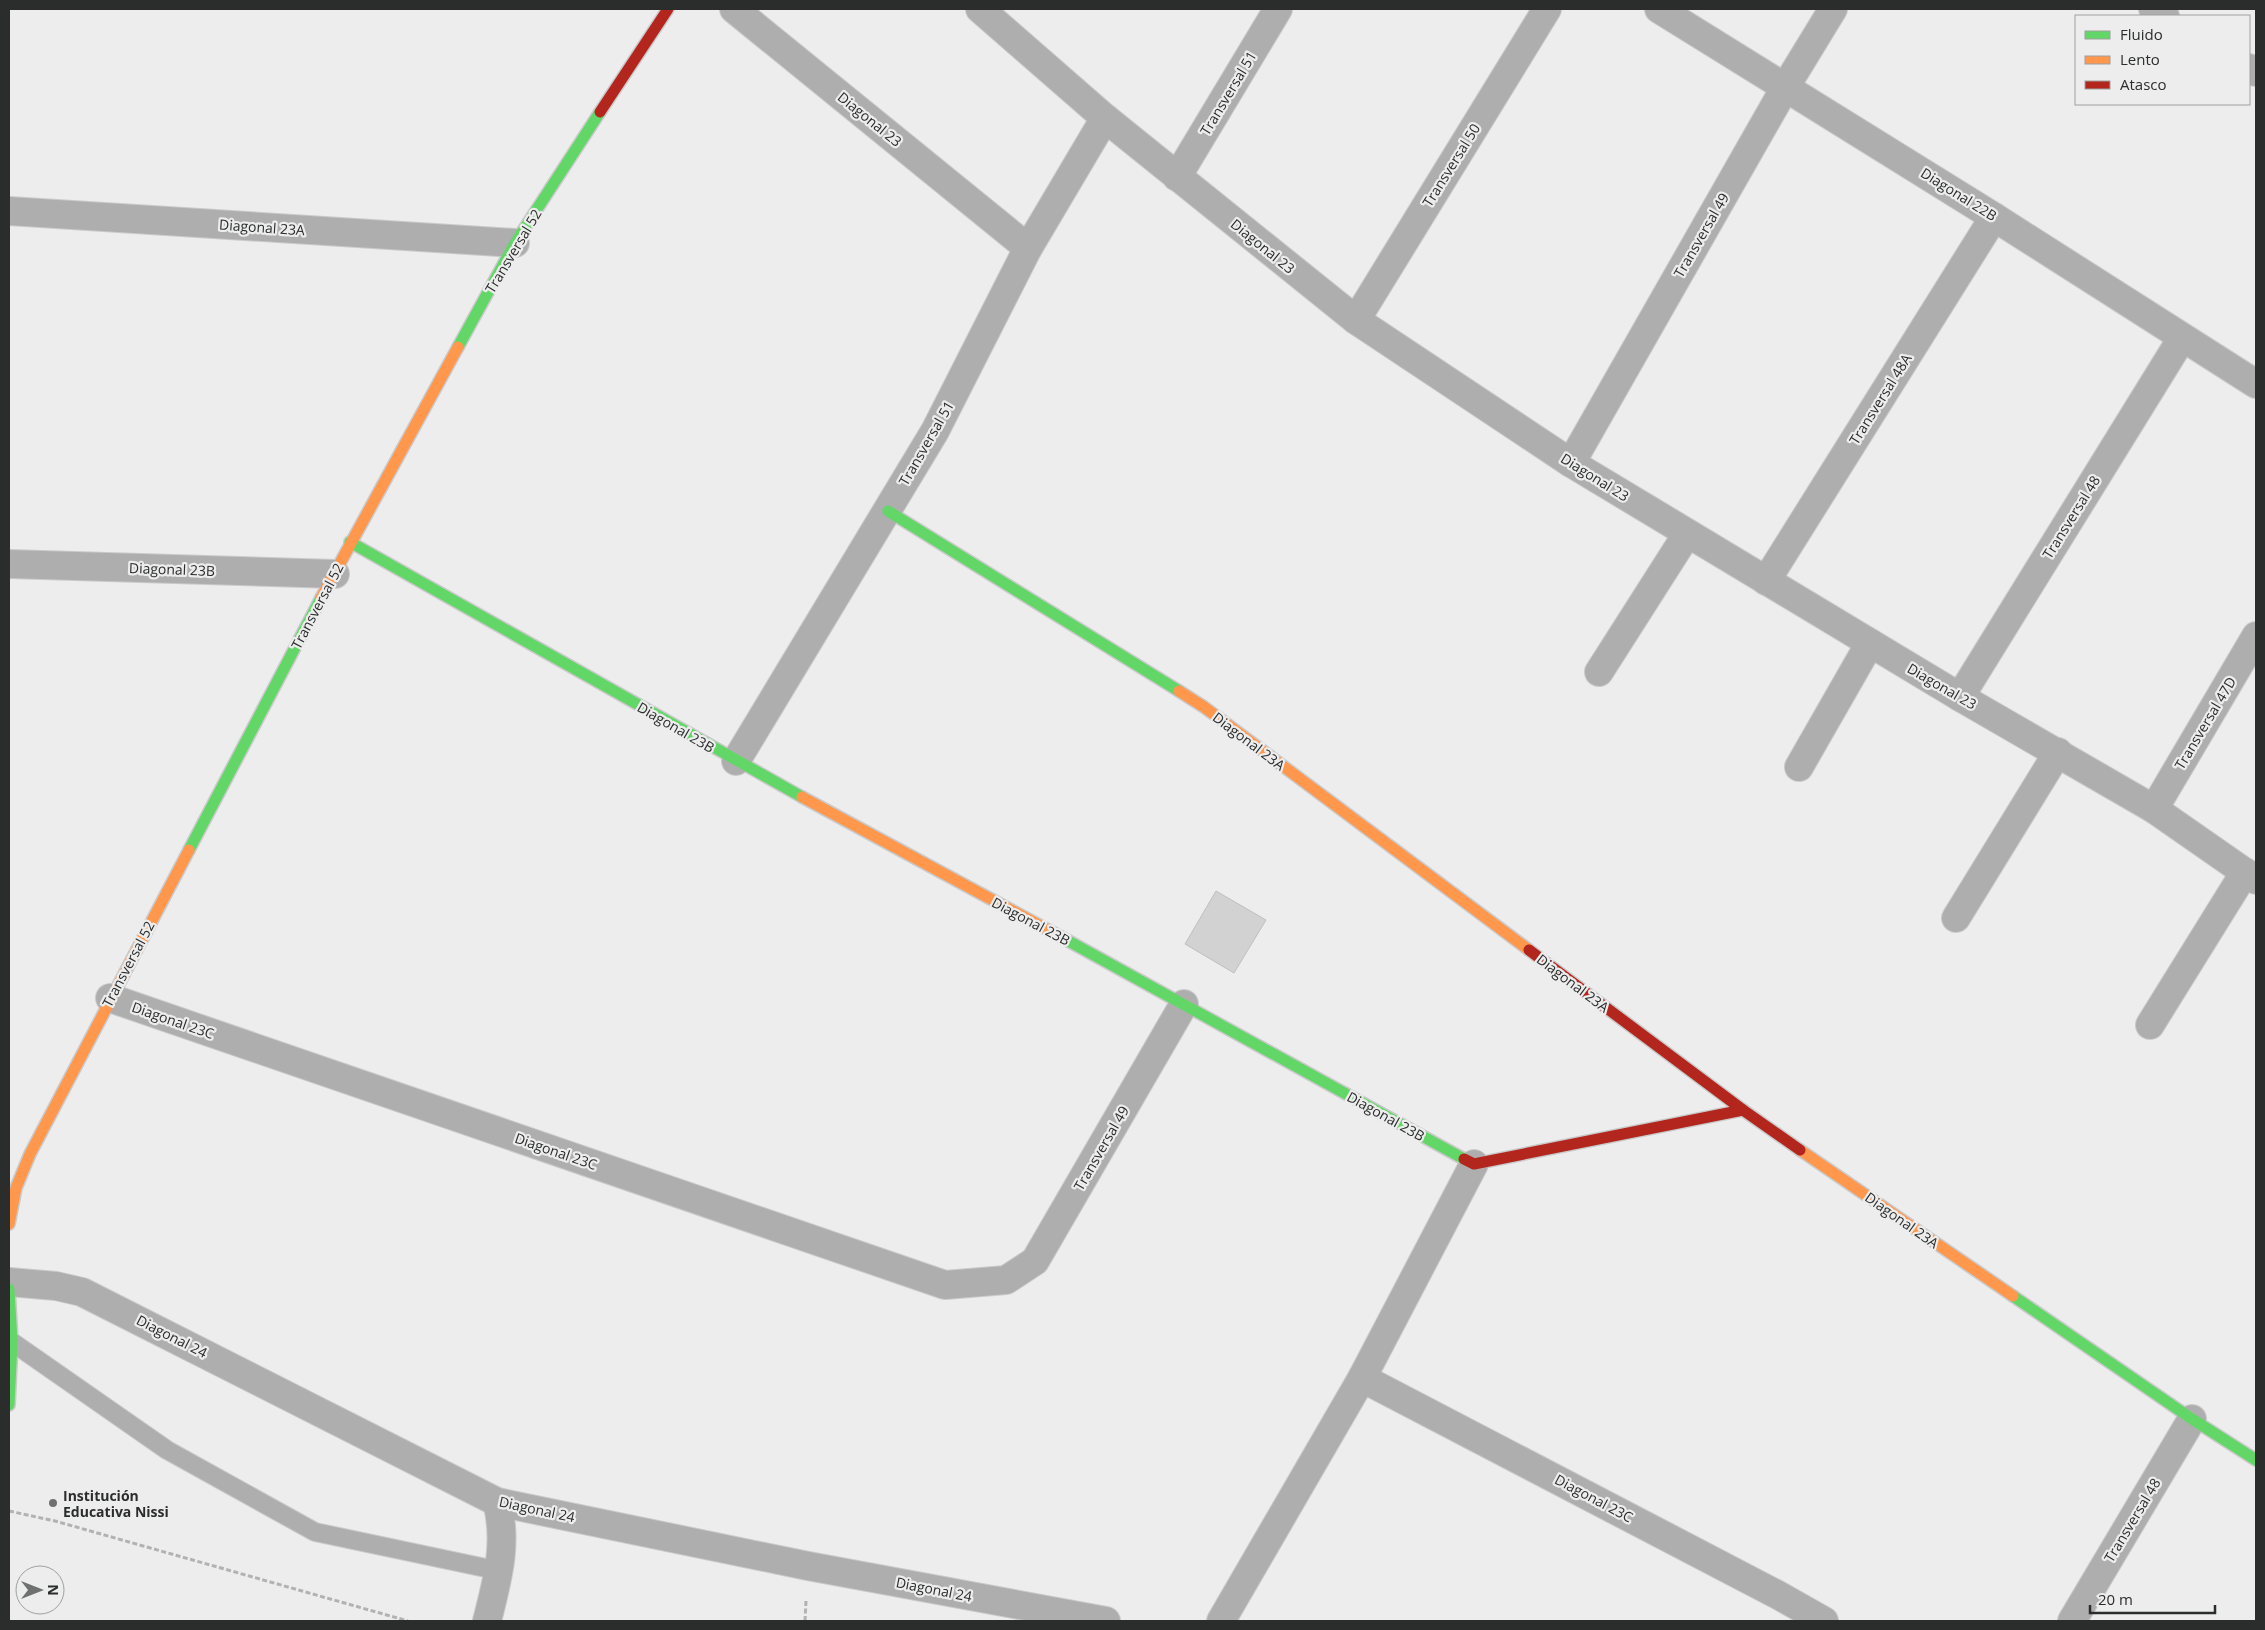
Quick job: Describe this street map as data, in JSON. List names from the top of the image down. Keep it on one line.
{"streets":{"street":["Transversal 51","Diagonal 23","Transversal 50","Diagonal 22B","Diagonal 23A","Transversal 49","Transversal 52","Transversal 48A","Transversal 48","Diagonal 23B","Transversal 47D","Diagonal 23C","Diagonal 24"]},"crossings":[["Transversal 51","Diagonal 23"],["Transversal 51","Diagonal 23A"],["Transversal 51","Diagonal 23B"],["Diagonal 23","Transversal 50"],["Diagonal 23","Transversal 49"],["Diagonal 23","Transversal 48A"],["Diagonal 23","Transversal 48"],["Diagonal 23","Transversal 47D"],["Diagonal 22B","Transversal 49"],["Diagonal 22B","Transversal 48A"],["Diagonal 22B","Transversal 48"],["Diagonal 23A","Transversal 52"],["Diagonal 23A","Transversal 48"],["Transversal 49","Diagonal 23B"],["Transversal 49","Diagonal 23C"],["Transversal 52","Diagonal 23B"],["Transversal 52","Diagonal 23C"]],"places":["Institución Educativa Nissi"],"legend":["Fluido","Lento","Atasco"],"scale_bar":"20 m","north":"right"}
